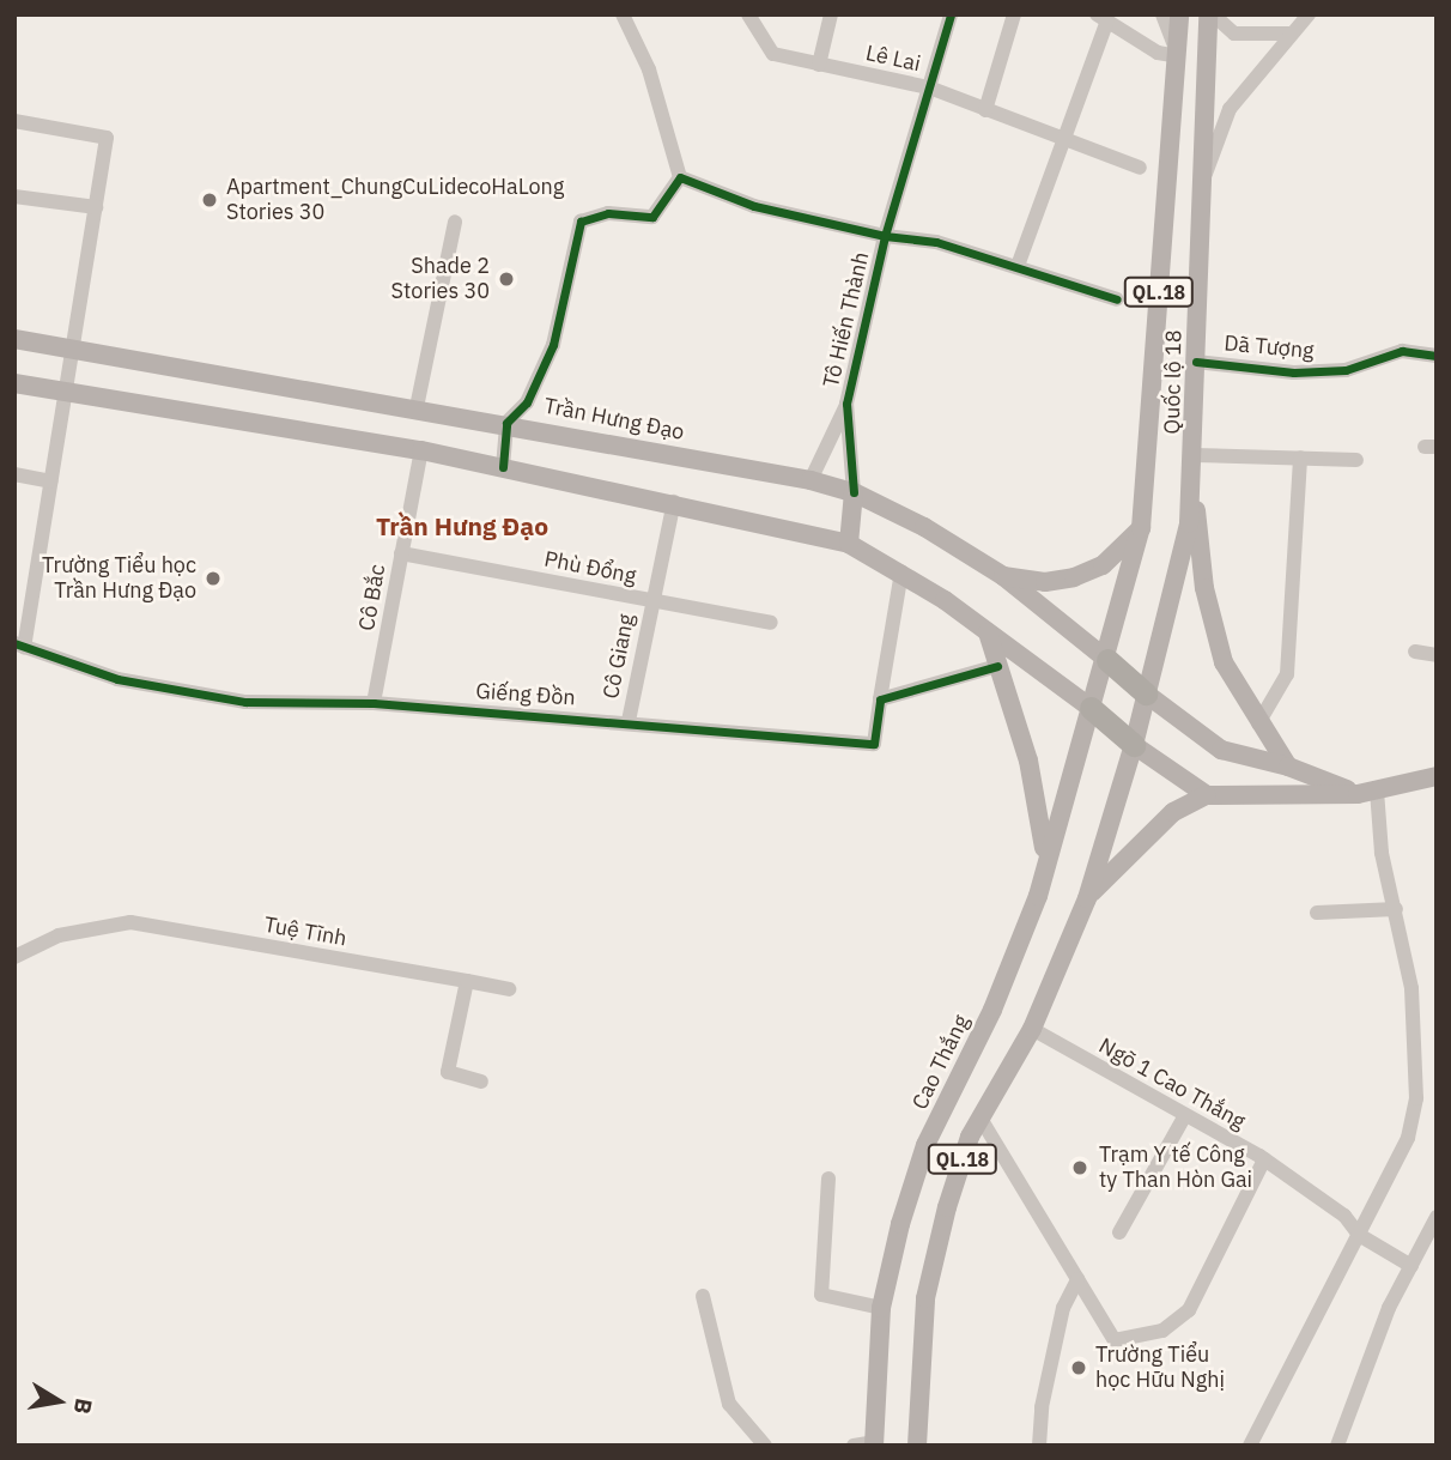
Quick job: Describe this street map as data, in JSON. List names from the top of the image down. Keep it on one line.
{"streets":{"main road":["QL.18","Quốc lộ 18","Trần Hưng Đạo","Cao Thắng"],"street":["Lê Lai","Tô Hiến Thành","Dã Tượng","Phù Đổng","Cô Bắc","Cô Giang","Giếng Đồn","Tuệ Tĩnh","Ngõ 1 Cao Thắng"]},"crossings":[["Lê Lai","Tô Hiến Thành"],["QL.18","Quốc lộ 18"],["QL.18","Ngõ 1 Cao Thắng"],["Tô Hiến Thành","Trần Hưng Đạo"],["Dã Tượng","Quốc lộ 18"],["Quốc lộ 18","Trần Hưng Đạo"],["Quốc lộ 18","Cao Thắng"],["Phù Đổng","Cô Bắc"],["Phù Đổng","Cô Giang"],["Cô Bắc","Giếng Đồn"],["Cô Giang","Giếng Đồn"]],"districts":["Trần Hưng Đạo"],"places":["Apartment_ChungCuLidecoHaLong Stories 30","Shade 2 Stories 30","Trường Tiểu học Trần Hưng Đạo","Trạm Y tế Công ty Than Hòn Gai","Trường Tiểu học Hữu Nghị"],"north":"right"}
